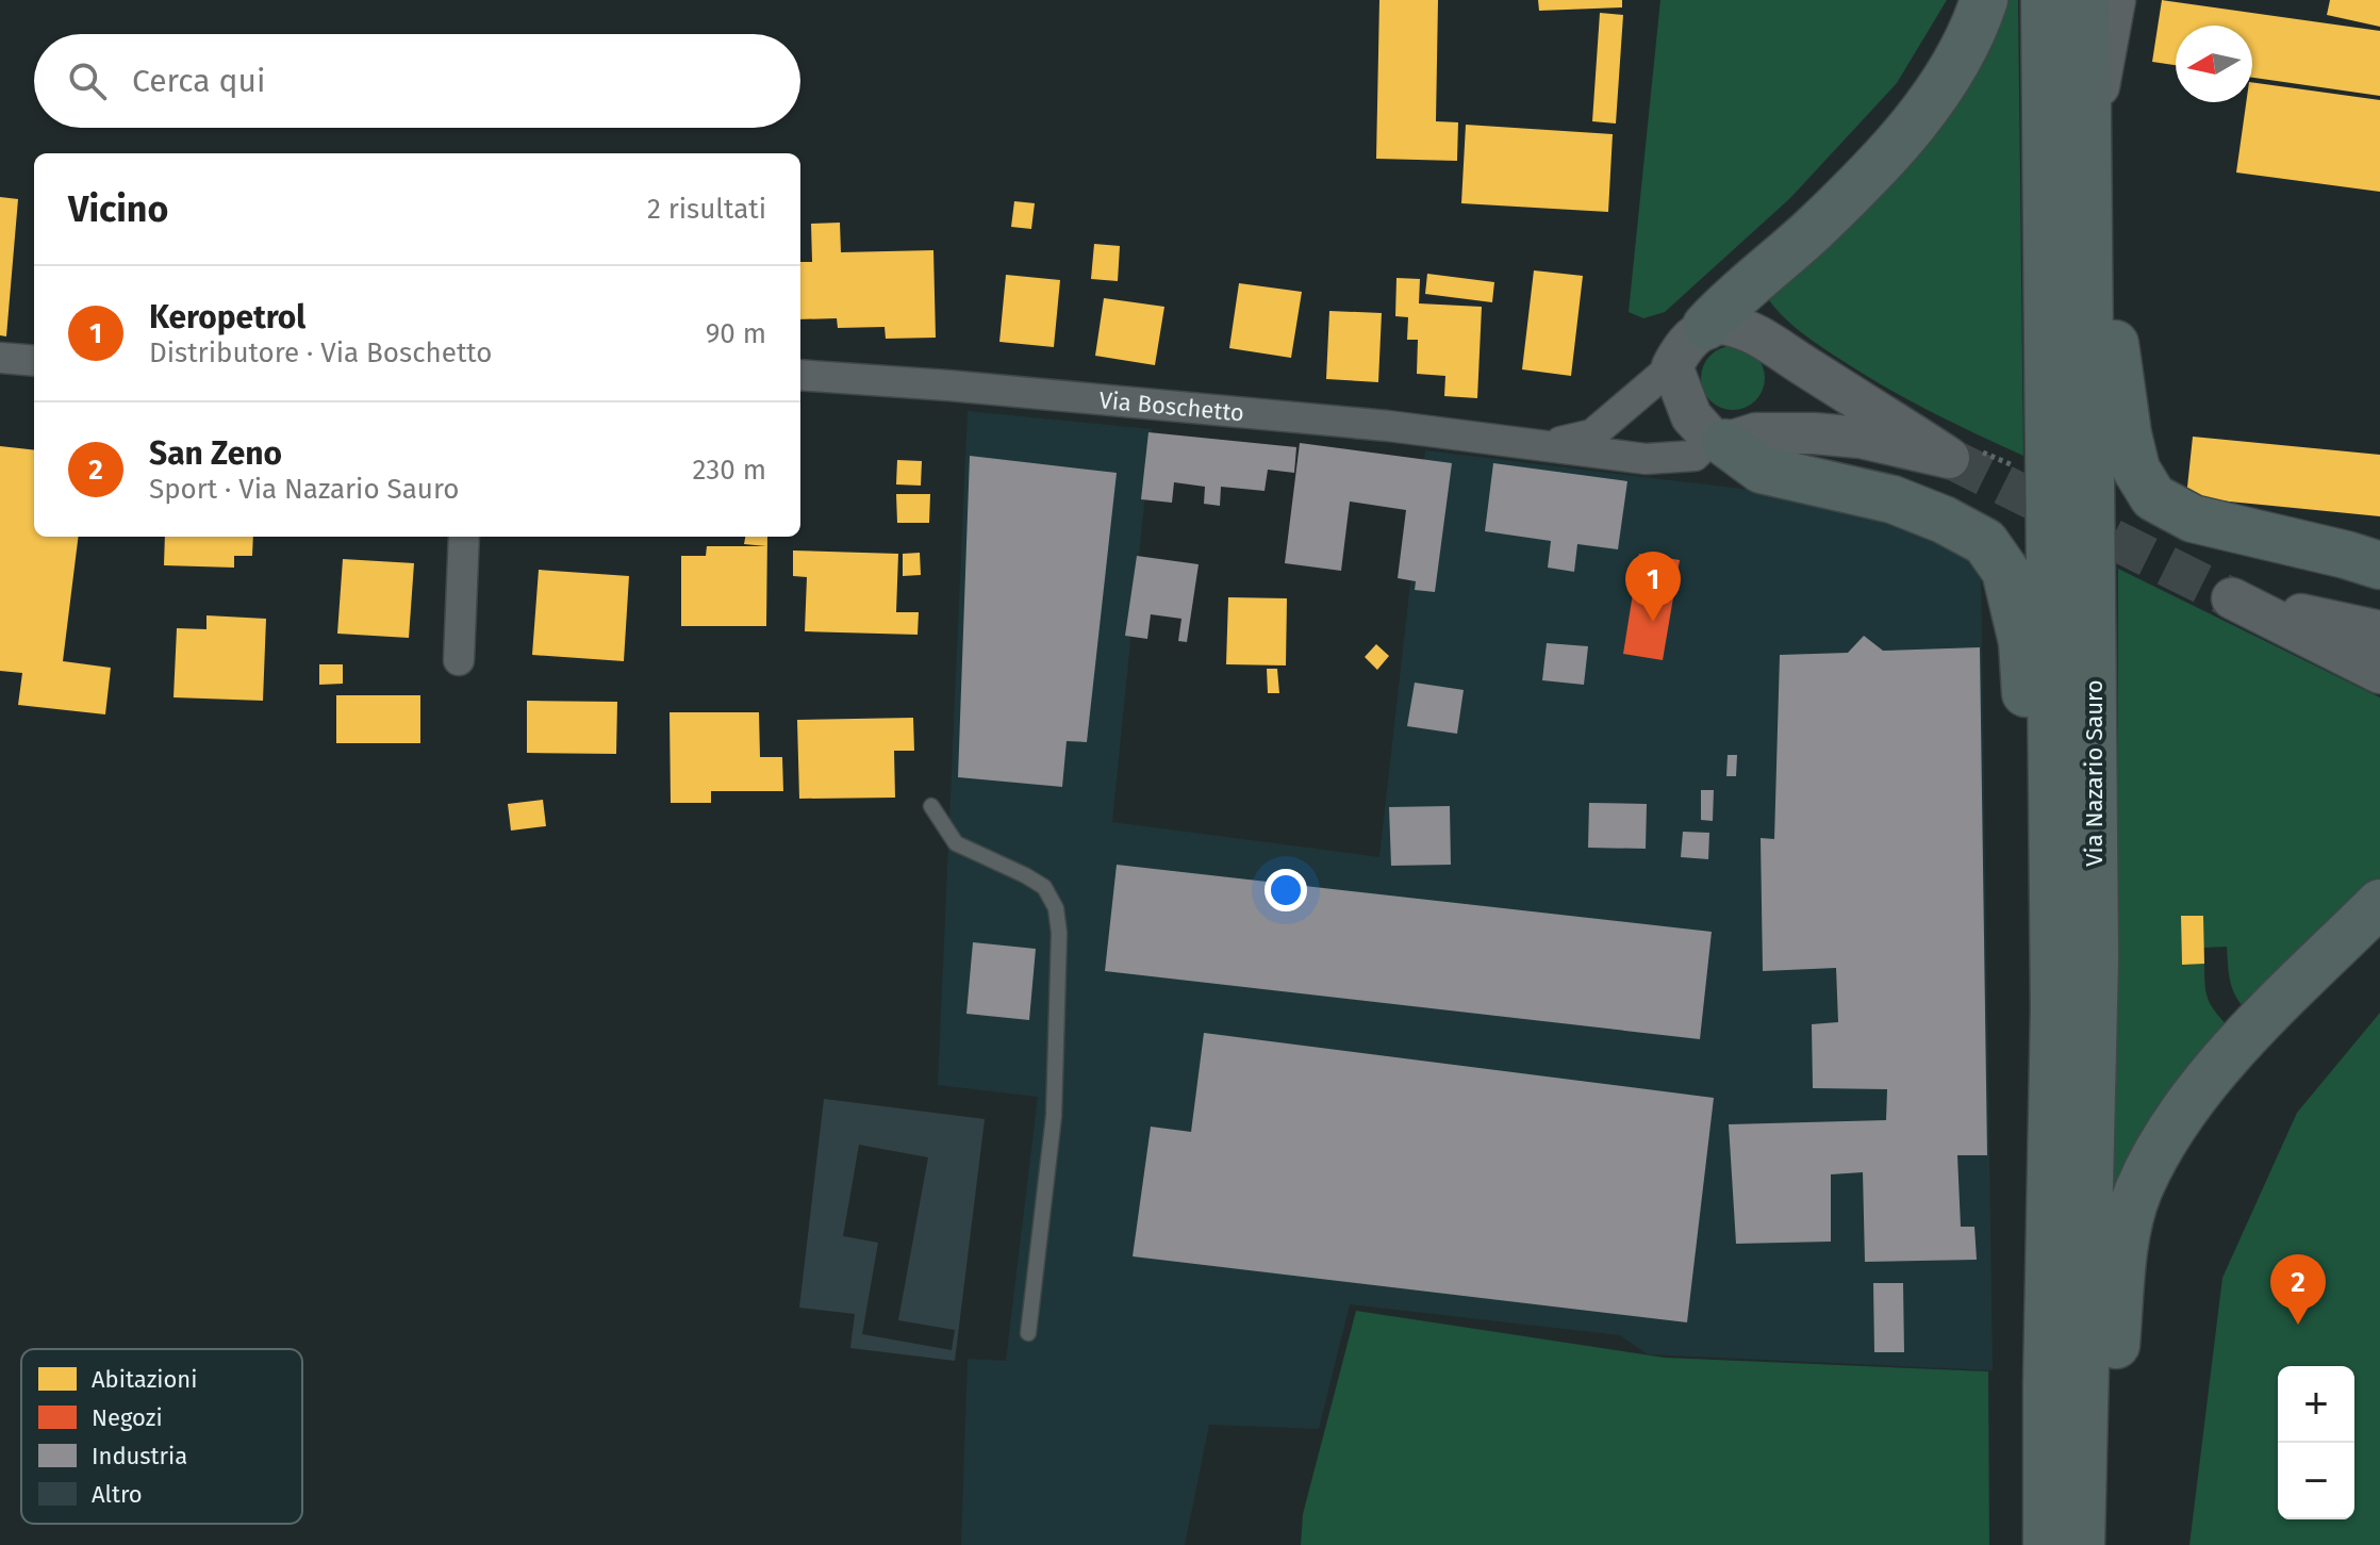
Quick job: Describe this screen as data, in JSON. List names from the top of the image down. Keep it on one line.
{"streets":{"highway":["Via Nazario Sauro"],"street":["Via Boschetto"]},"legend":["Abitazioni","Negozi","Industria","Altro"],"north":"left","page":{"search":"Cerca qui","heading":["Vicino","2 risultati"],"list":[{"mark":"1","name":"Keropetrol","note":"Distributore · Via Boschetto","value":"90 m"},{"mark":"2","name":"San Zeno","note":"Sport · Via Nazario Sauro","value":"230 m"}],"pins":["1","2"],"map_buttons":["+","−"]}}
